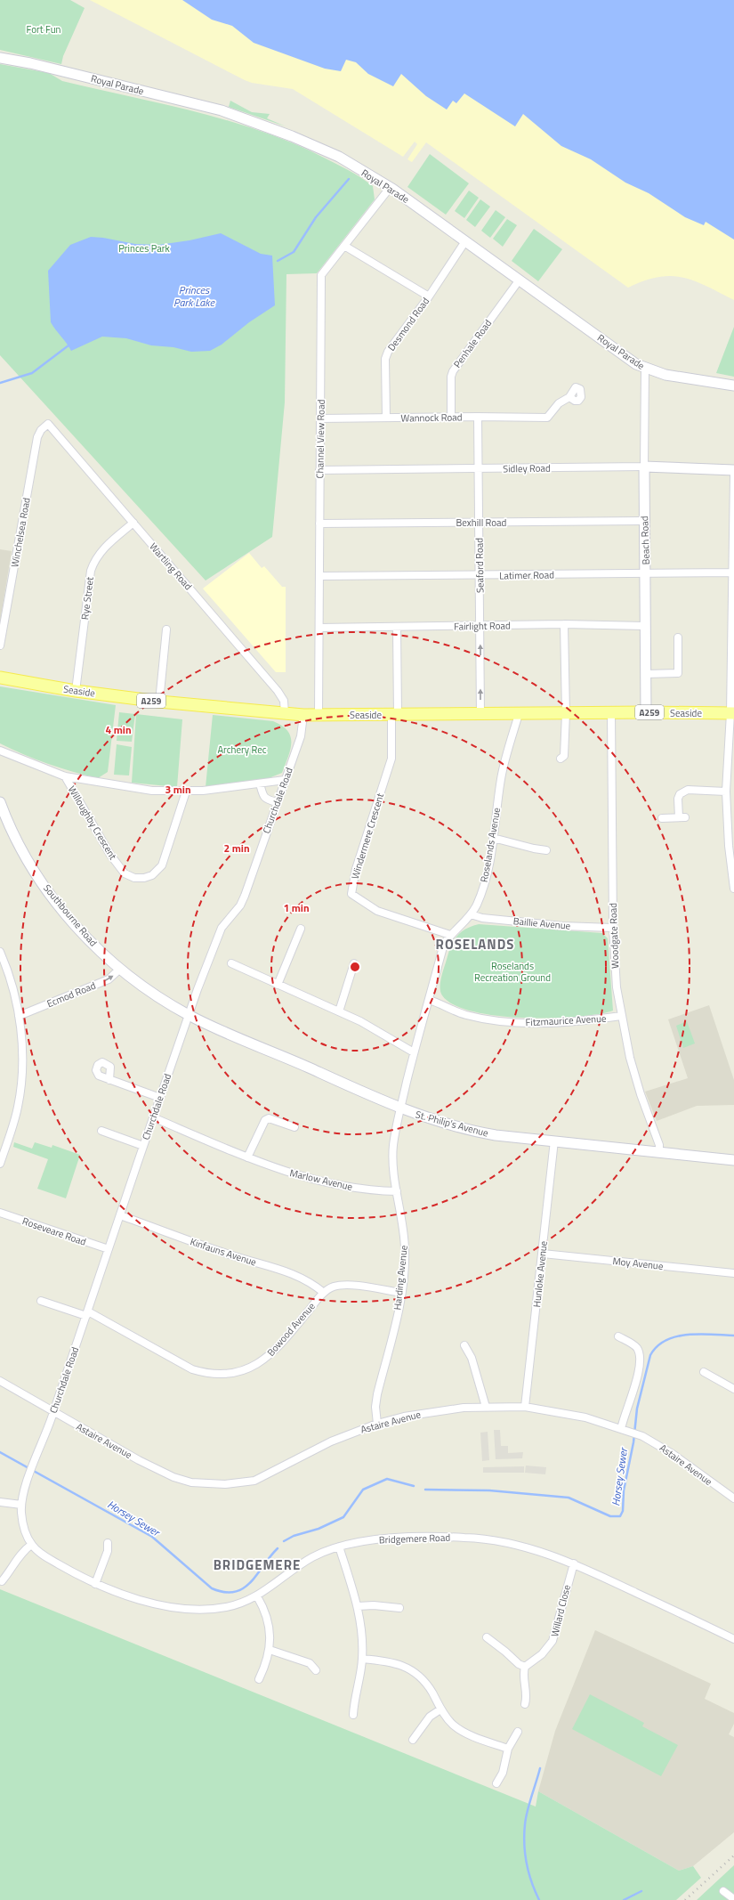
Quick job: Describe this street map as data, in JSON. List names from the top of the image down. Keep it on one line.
{"streets":{"main road":["Seaside","A259"],"street":["Royal Parade","Desmond Road","Penhale Road","Wannock Road","Channel View Road","Sidley Road","Bexhill Road","Winchelsea Road","Beach Road","Seaford Road","Wartling Road","Latimer Road","Rye Street","Fairlight Road","Churchdale Road","Willoughby Crescent","Windermere Crescent","Roselands Avenue","Southbourne Road","Baillie Avenue","Woodgate Road","Ecmod Road","Fitzmaurice Avenue","St. Philip's Avenue","Marlow Avenue","Roseveare Road","Kinfauns Avenue","Moy Avenue","Hunloke Avenue","Harding Avenue","Bowood Avenue","Astaire Avenue","Bridgemere Road","Willard Close"]},"crossings":[["Royal Parade","Desmond Road"],["Royal Parade","Penhale Road"],["Royal Parade","Channel View Road"],["Royal Parade","Beach Road"],["Desmond Road","Wannock Road"],["Penhale Road","Wannock Road"],["Wannock Road","Channel View Road"],["Wannock Road","Seaford Road"],["Channel View Road","Sidley Road"],["Channel View Road","Bexhill Road"],["Channel View Road","Latimer Road"],["Channel View Road","Fairlight Road"],["Channel View Road","Seaside"],["Sidley Road","Beach Road"],["Sidley Road","Seaford Road"],["Bexhill Road","Beach Road"],["Bexhill Road","Seaford Road"],["Winchelsea Road","Wartling Road"],["Beach Road","Latimer Road"],["Beach Road","Fairlight Road"],["Beach Road","Seaside"],["Seaford Road","Latimer Road"],["Seaford Road","Fairlight Road"],["Seaford Road","Seaside"],["Wartling Road","Rye Street"],["Wartling Road","Seaside"],["Rye Street","Seaside"],["Seaside","Churchdale Road"],["Seaside","Windermere Crescent"],["Seaside","Roselands Avenue"],["Seaside","Woodgate Road"],["Churchdale Road","Willoughby Crescent"],["Churchdale Road","Southbourne Road"],["Churchdale Road","St. Philip's Avenue"],["Churchdale Road","Marlow Avenue"],["Churchdale Road","Roseveare Road"],["Churchdale Road","Kinfauns Avenue"],["Churchdale Road","Bowood Avenue"],["Churchdale Road","Astaire Avenue"],["Windermere Crescent","Roselands Avenue"],["Roselands Avenue","Baillie Avenue"],["Roselands Avenue","Fitzmaurice Avenue"],["Roselands Avenue","St. Philip's Avenue"],["Roselands Avenue","Harding Avenue"],["Southbourne Road","Ecmod Road"],["Southbourne Road","St. Philip's Avenue"],["Baillie Avenue","Woodgate Road"],["Woodgate Road","Fitzmaurice Avenue"],["Woodgate Road","St. Philip's Avenue"],["St. Philip's Avenue","Hunloke Avenue"],["St. Philip's Avenue","Harding Avenue"],["Marlow Avenue","Harding Avenue"],["Kinfauns Avenue","Bowood Avenue"],["Moy Avenue","Hunloke Avenue"],["Hunloke Avenue","Astaire Avenue"],["Harding Avenue","Bowood Avenue"],["Harding Avenue","Astaire Avenue"],["Bridgemere Road","Willard Close"]],"one_way":["Ecmod Road"],"districts":["ROSELANDS","BRIDGEMERE"],"water":["Princes Park Lake","Horsey Sewer"],"parks":["Fort Fun","Princes Park","Archery Rec","Roselands Recreation Ground"],"rings":["4 min","3 min","2 min","1 min"]}
